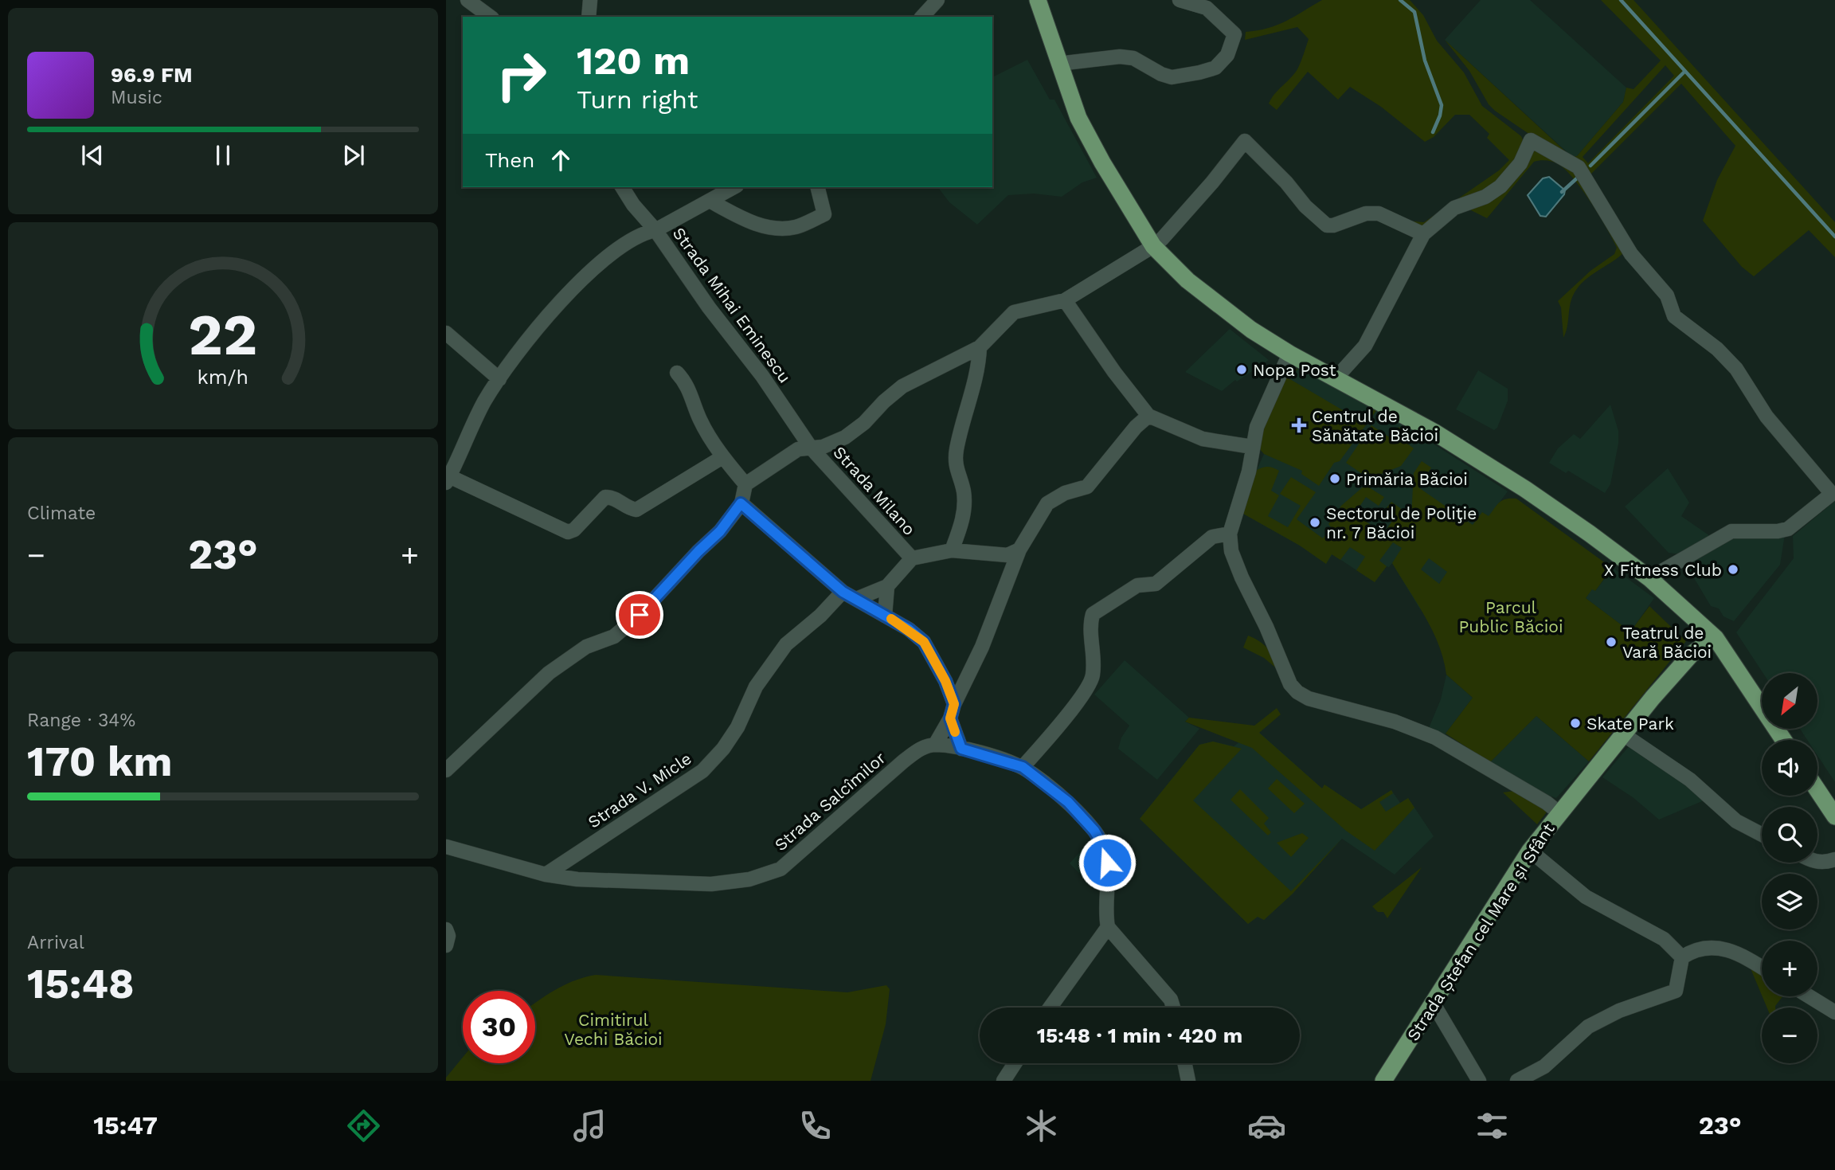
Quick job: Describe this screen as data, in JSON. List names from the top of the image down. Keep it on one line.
{"streets":{"main road":["Strada Ștefan cel Mare și Sfânt"],"street":["Strada Mihai Eminescu","Strada Milano","Strada V. Micle","Strada Salcîmilor"]},"crossings":[["Strada Mihai Eminescu","Strada Milano"],["Strada V. Micle","Strada Salcîmilor"]],"parks":["Parcul Public Băcioi","Cimitirul Vechi Băcioi"],"places":{"other":["Nopa Post","Primăria Băcioi","Sectorul de Poliţie nr. 7 Băcioi","X Fitness Club","Teatrul de Vară Băcioi","Skate Park"],"health":["Centrul de Sănătate Băcioi"]},"north":"bottom left","page":{"turn":["120 m","Turn right"],"song":["96.9 FM","Music"],"then":"Then","tile":["Climate",["Range · 34%","170 km"],["Arrival","15:48"]],"heat":["−","23°","+"],"map_buttons":["+","−"],"limit":"30","trip":"15:48 · 1 min · 420 m","tabs":["15:47","23°"],"gauge":["22","km/h"]}}
